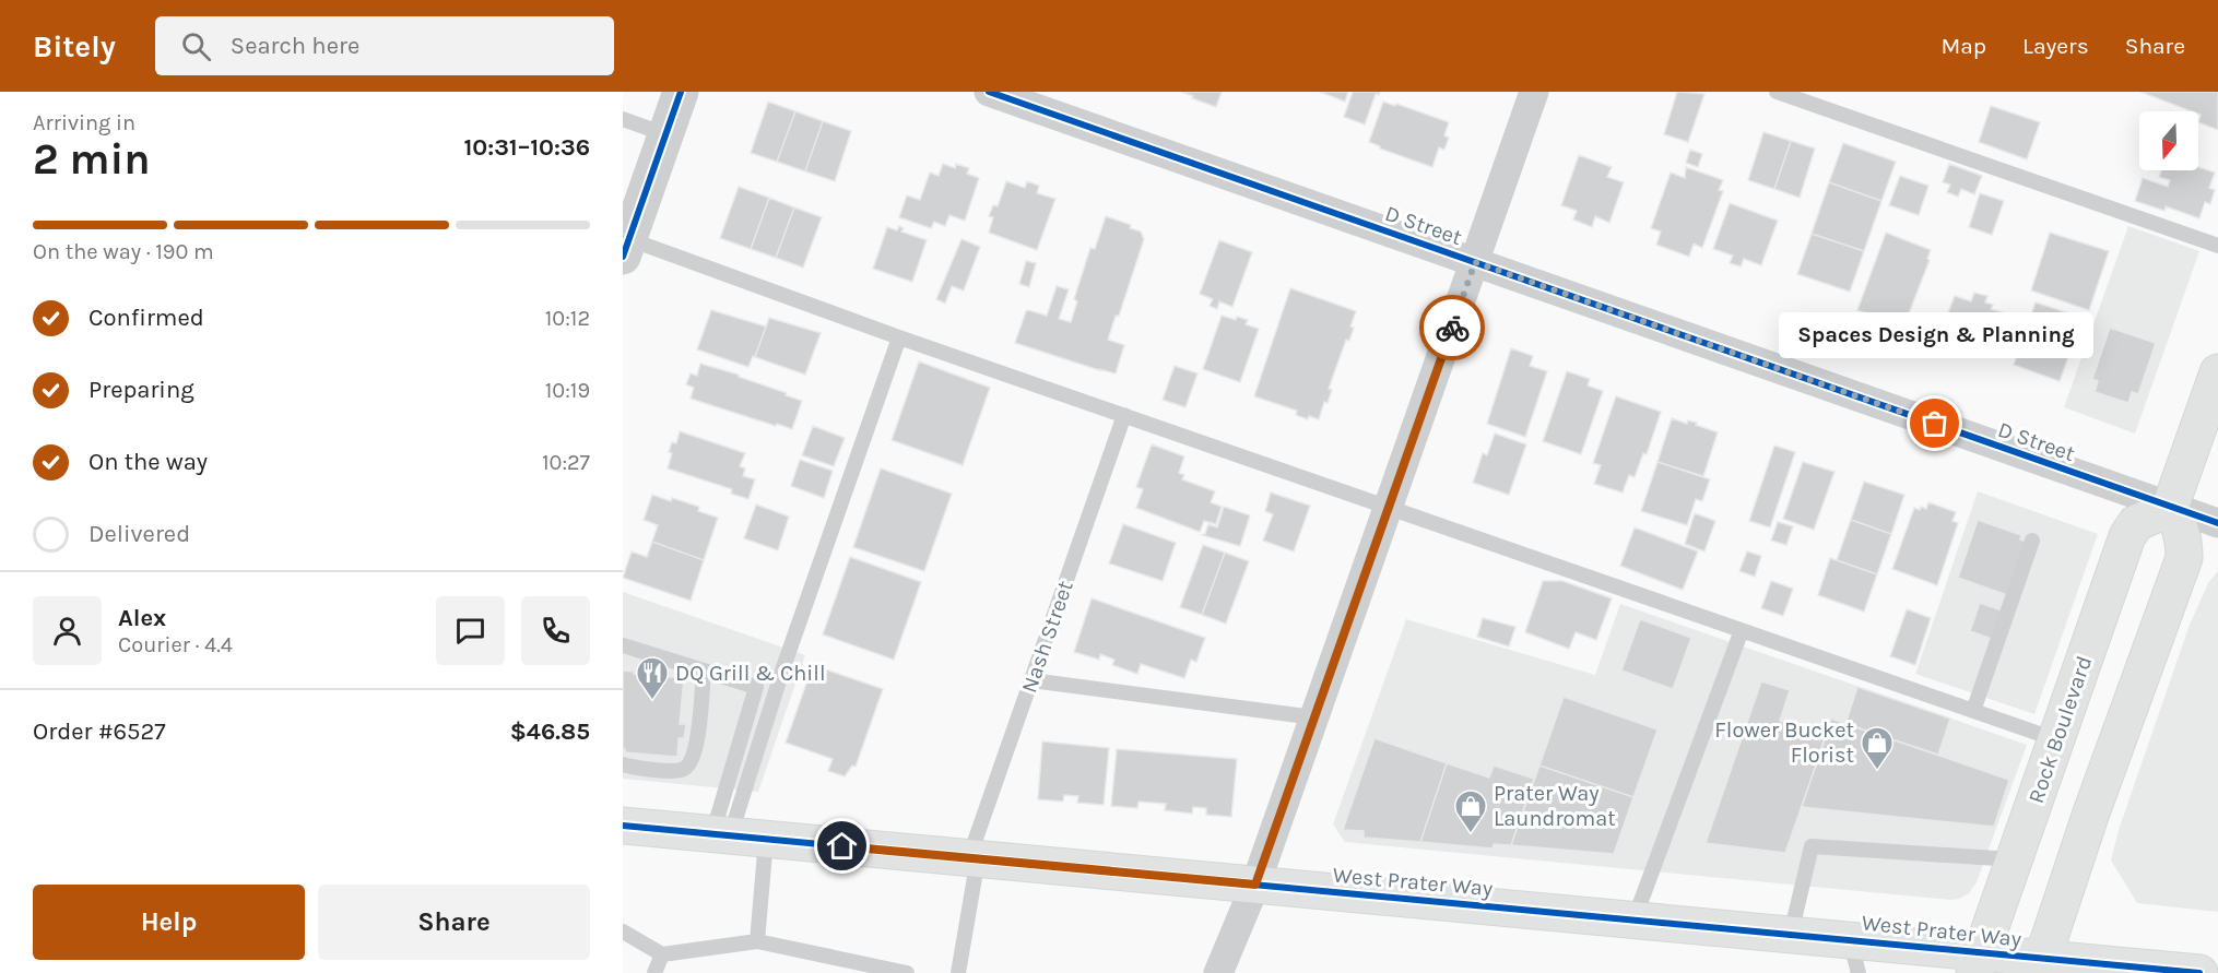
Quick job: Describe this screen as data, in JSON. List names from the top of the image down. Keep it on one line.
{"streets":{"main road":["Rock Boulevard","West Prater Way"],"street":["D Street"],"lane":["Nash Street"]},"crossings":[["D Street","Rock Boulevard"],["Nash Street","West Prater Way"],["Rock Boulevard","West Prater Way"]],"places":{"other":["Spaces Design & Planning"],"restaurant":["DQ Grill & Chill"],"shop":["Flower Bucket Florist","Prater Way Laundromat"]},"north":"bottom","page":{"header":"Bitely","search":"Search here","nav":["Map","Layers","Share"],"heading":["2 min","Arriving in","10:31–10:36"],"panel":["Alex","Courier · 4.4","Order #6527","$46.85"],"bar":"On the way · 190 m","list":[["Confirmed","10:12"],["Preparing","10:19"],["On the way","10:27"],"Delivered"],"bubble":"Spaces Design & Planning","buttons":["Help","Share"]}}
